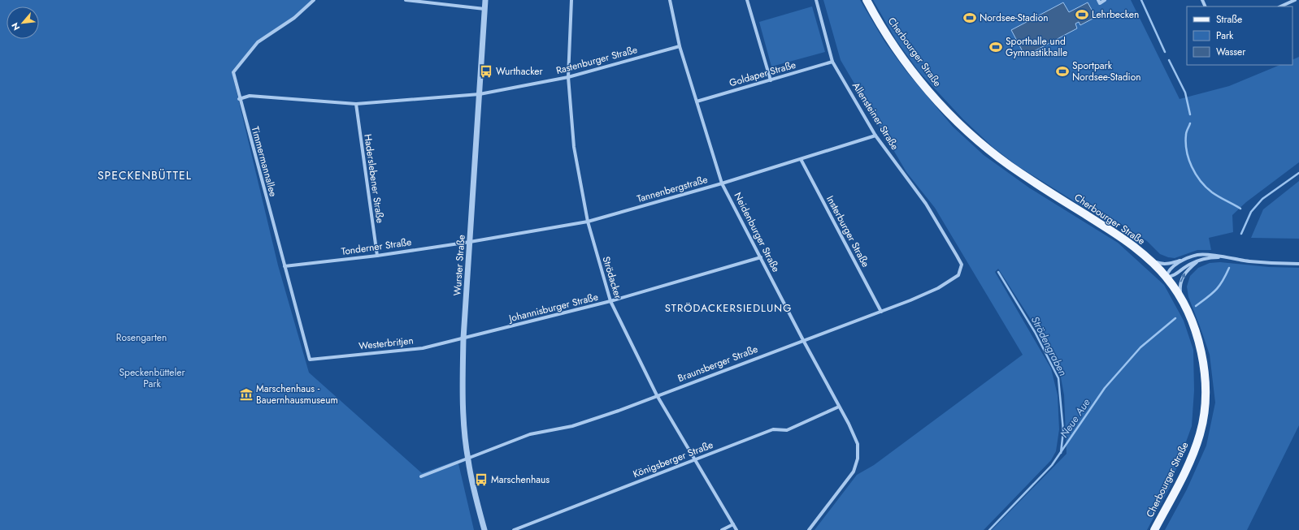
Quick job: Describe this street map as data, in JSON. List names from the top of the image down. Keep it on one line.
{"streets":{"main road":["Cherbourger Straße"],"street":["Rastenburger Straße","Goldaper Straße","Allensteiner Straße","Timmermannallee","Haderslebener Straße","Tannenbergstraße","Insterburger Straße","Neidenburger Straße","Tonderner Straße","Wurster Straße","Strödacker","Johannisburger Straße","Westerbritjen","Braunsberger Straße","Königsberger Straße"]},"crossings":[["Rastenburger Straße","Neidenburger Straße"],["Rastenburger Straße","Wurster Straße"],["Rastenburger Straße","Strödacker"],["Goldaper Straße","Allensteiner Straße"],["Goldaper Straße","Neidenburger Straße"],["Allensteiner Straße","Tannenbergstraße"],["Allensteiner Straße","Braunsberger Straße"],["Timmermannallee","Tonderner Straße"],["Timmermannallee","Westerbritjen"],["Haderslebener Straße","Tonderner Straße"],["Tannenbergstraße","Insterburger Straße"],["Tannenbergstraße","Neidenburger Straße"],["Tannenbergstraße","Tonderner Straße"],["Tannenbergstraße","Wurster Straße"],["Tannenbergstraße","Strödacker"],["Insterburger Straße","Braunsberger Straße"],["Neidenburger Straße","Johannisburger Straße"],["Neidenburger Straße","Braunsberger Straße"],["Neidenburger Straße","Königsberger Straße"],["Tonderner Straße","Wurster Straße"],["Wurster Straße","Johannisburger Straße"],["Wurster Straße","Westerbritjen"],["Wurster Straße","Braunsberger Straße"],["Strödacker","Johannisburger Straße"],["Strödacker","Braunsberger Straße"],["Strödacker","Königsberger Straße"],["Johannisburger Straße","Westerbritjen"]],"districts":["SPECKENBÜTTEL","STRÖDACKERSIEDLUNG"],"water":["Strödengraben","Neue Aue"],"parks":["Rosengarten","Speckenbütteler Park"],"places":{"sports":["Lehrbecken","Nordsee-Stadion","Sporthalle und Gymnastikhalle","Sportpark Nordsee-Stadion"],"bus stop":["Wurthacker","Marschenhaus"],"museum":["Marschenhaus - Bauernhausmuseum"]},"legend":["Straße","Park","Wasser"],"north":"bottom left"}
